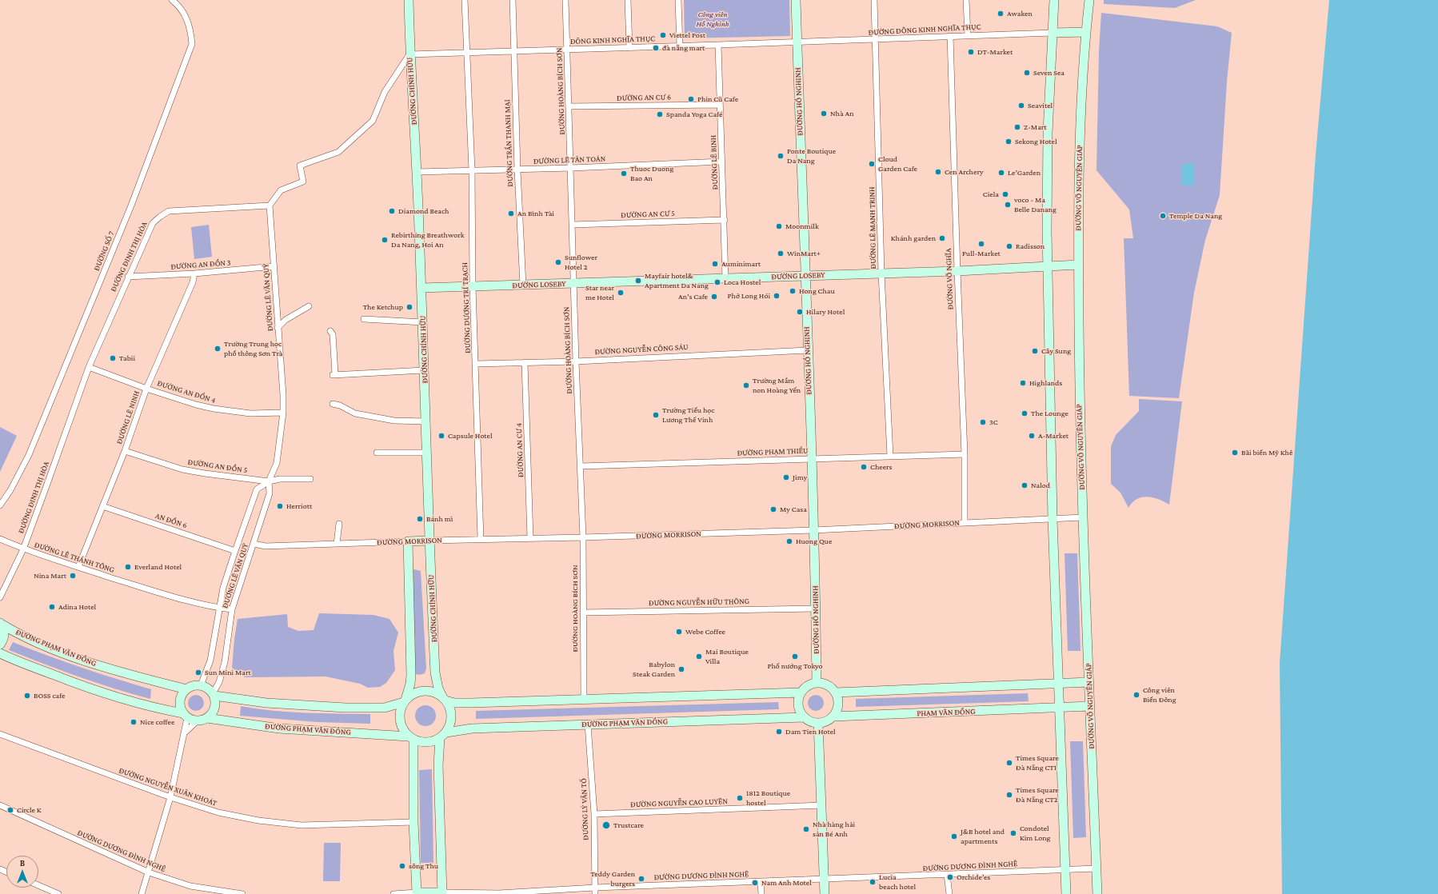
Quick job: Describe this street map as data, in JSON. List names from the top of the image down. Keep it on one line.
{"streets":{"main road":["ĐƯỜNG CHÍNH HỮU","ĐƯỜNG HỒ NGHINH","ĐƯỜNG VÕ NGUYÊN GIÁP","ĐƯỜNG LOSEBY","ĐƯỜNG MORRISON","ĐƯỜNG PHẠM VĂN ĐỒNG","PHẠM VĂN ĐỒNG"],"street":["ĐƯỜNG ĐÔNG KINH NGHĨA THỤC","ĐÔNG KINH NGHĨA THỤC","ĐƯỜNG HOÀNG BÍCH SƠN","ĐƯỜNG AN CƯ 6","ĐƯỜNG TRẦN THANH MẠI","ĐƯỜNG LÊ TÂN TOÁN","ĐƯỜNG LÊ BINH","ĐƯỜNG AN CƯ 5","ĐƯỜNG LÊ MẠNH TRINH","ĐƯỜNG SỐ 7","ĐƯỜNG ĐINH THỊ HÒA","ĐƯỜNG AN ĐỒN 3","ĐƯỜNG VÕ NGHĨA","ĐƯỜNG LÊ VĂN QUÝ","ĐƯỜNG DƯƠNG TRÍ TRẠCH","ĐƯỜNG NGUYỄN CÔNG SÁU","ĐƯỜNG AN ĐỒN 4","ĐƯỜNG LÊ NINH","ĐƯỜNG AN CƯ 4","ĐƯỜNG PHẠM THIỀU","ĐƯỜNG AN ĐỒN 5","AN ĐỒN 6","ĐƯỜNG LÊ THÁNH TÔNG","ĐƯỜNG NGUYỄN HỮU THÔNG","ĐƯỜNG NGUYỄN XUÂN KHOÁT","ĐƯỜNG NGUYỄN CAO LUYỆN","ĐƯỜNG LÝ VĂN TỐ","ĐƯỜNG DƯƠNG ĐÌNH NGHỆ"]},"crossings":[["ĐƯỜNG ĐÔNG KINH NGHĨA THỤC","ĐÔNG KINH NGHĨA THỤC"],["ĐƯỜNG ĐÔNG KINH NGHĨA THỤC","ĐƯỜNG HỒ NGHINH"],["ĐƯỜNG ĐÔNG KINH NGHĨA THỤC","ĐƯỜNG LÊ MẠNH TRINH"],["ĐƯỜNG ĐÔNG KINH NGHĨA THỤC","ĐƯỜNG VÕ NGHĨA"],["ĐÔNG KINH NGHĨA THỤC","ĐƯỜNG CHÍNH HỮU"],["ĐÔNG KINH NGHĨA THỤC","ĐƯỜNG HOÀNG BÍCH SƠN"],["ĐÔNG KINH NGHĨA THỤC","ĐƯỜNG HỒ NGHINH"],["ĐÔNG KINH NGHĨA THỤC","ĐƯỜNG TRẦN THANH MẠI"],["ĐÔNG KINH NGHĨA THỤC","ĐƯỜNG LÊ BINH"],["ĐÔNG KINH NGHĨA THỤC","ĐƯỜNG DƯƠNG TRÍ TRẠCH"],["ĐƯỜNG CHÍNH HỮU","ĐƯỜNG LÊ TÂN TOÁN"],["ĐƯỜNG CHÍNH HỮU","ĐƯỜNG LOSEBY"],["ĐƯỜNG CHÍNH HỮU","ĐƯỜNG MORRISON"],["ĐƯỜNG CHÍNH HỮU","ĐƯỜNG PHẠM VĂN ĐỒNG"],["ĐƯỜNG HOÀNG BÍCH SƠN","ĐƯỜNG AN CƯ 6"],["ĐƯỜNG HOÀNG BÍCH SƠN","ĐƯỜNG LÊ TÂN TOÁN"],["ĐƯỜNG HOÀNG BÍCH SƠN","ĐƯỜNG AN CƯ 5"],["ĐƯỜNG HOÀNG BÍCH SƠN","ĐƯỜNG LOSEBY"],["ĐƯỜNG HOÀNG BÍCH SƠN","ĐƯỜNG NGUYỄN CÔNG SÁU"],["ĐƯỜNG HOÀNG BÍCH SƠN","ĐƯỜNG PHẠM THIỀU"],["ĐƯỜNG HOÀNG BÍCH SƠN","ĐƯỜNG MORRISON"],["ĐƯỜNG HOÀNG BÍCH SƠN","ĐƯỜNG NGUYỄN HỮU THÔNG"],["ĐƯỜNG AN CƯ 6","ĐƯỜNG LÊ BINH"],["ĐƯỜNG HỒ NGHINH","ĐƯỜNG LOSEBY"],["ĐƯỜNG HỒ NGHINH","ĐƯỜNG NGUYỄN CÔNG SÁU"],["ĐƯỜNG HỒ NGHINH","ĐƯỜNG PHẠM THIỀU"],["ĐƯỜNG HỒ NGHINH","ĐƯỜNG MORRISON"],["ĐƯỜNG HỒ NGHINH","ĐƯỜNG NGUYỄN HỮU THÔNG"],["ĐƯỜNG HỒ NGHINH","ĐƯỜNG PHẠM VĂN ĐỒNG"],["ĐƯỜNG HỒ NGHINH","PHẠM VĂN ĐỒNG"],["ĐƯỜNG TRẦN THANH MẠI","ĐƯỜNG LÊ TÂN TOÁN"],["ĐƯỜNG TRẦN THANH MẠI","ĐƯỜNG LOSEBY"],["ĐƯỜNG LÊ TÂN TOÁN","ĐƯỜNG LÊ BINH"],["ĐƯỜNG LÊ TÂN TOÁN","ĐƯỜNG DƯƠNG TRÍ TRẠCH"],["ĐƯỜNG LÊ BINH","ĐƯỜNG AN CƯ 5"],["ĐƯỜNG LÊ BINH","ĐƯỜNG LOSEBY"],["ĐƯỜNG VÕ NGUYÊN GIÁP","ĐƯỜNG LOSEBY"],["ĐƯỜNG VÕ NGUYÊN GIÁP","ĐƯỜNG MORRISON"],["ĐƯỜNG VÕ NGUYÊN GIÁP","ĐƯỜNG DƯƠNG ĐÌNH NGHỆ"],["ĐƯỜNG LÊ MẠNH TRINH","ĐƯỜNG LOSEBY"],["ĐƯỜNG LÊ MẠNH TRINH","ĐƯỜNG PHẠM THIỀU"],["ĐƯỜNG ĐINH THỊ HÒA","ĐƯỜNG AN ĐỒN 3"],["ĐƯỜNG ĐINH THỊ HÒA","ĐƯỜNG LÊ VĂN QUÝ"],["ĐƯỜNG ĐINH THỊ HÒA","ĐƯỜNG AN ĐỒN 4"],["ĐƯỜNG ĐINH THỊ HÒA","ĐƯỜNG LÊ THÁNH TÔNG"],["ĐƯỜNG AN ĐỒN 3","ĐƯỜNG LÊ VĂN QUÝ"],["ĐƯỜNG AN ĐỒN 3","ĐƯỜNG LÊ NINH"],["ĐƯỜNG LOSEBY","ĐƯỜNG VÕ NGHĨA"],["ĐƯỜNG LOSEBY","ĐƯỜNG DƯƠNG TRÍ TRẠCH"],["ĐƯỜNG VÕ NGHĨA","ĐƯỜNG PHẠM THIỀU"],["ĐƯỜNG VÕ NGHĨA","ĐƯỜNG MORRISON"],["ĐƯỜNG LÊ VĂN QUÝ","ĐƯỜNG AN ĐỒN 4"],["ĐƯỜNG LÊ VĂN QUÝ","ĐƯỜNG AN ĐỒN 5"],["ĐƯỜNG LÊ VĂN QUÝ","AN ĐỒN 6"],["ĐƯỜNG LÊ VĂN QUÝ","ĐƯỜNG MORRISON"],["ĐƯỜNG LÊ VĂN QUÝ","ĐƯỜNG LÊ THÁNH TÔNG"],["ĐƯỜNG LÊ VĂN QUÝ","ĐƯỜNG PHẠM VĂN ĐỒNG"],["ĐƯỜNG DƯƠNG TRÍ TRẠCH","ĐƯỜNG NGUYỄN CÔNG SÁU"],["ĐƯỜNG DƯƠNG TRÍ TRẠCH","ĐƯỜNG MORRISON"],["ĐƯỜNG NGUYỄN CÔNG SÁU","ĐƯỜNG AN CƯ 4"],["ĐƯỜNG AN ĐỒN 4","ĐƯỜNG LÊ NINH"],["ĐƯỜNG LÊ NINH","ĐƯỜNG AN ĐỒN 5"],["ĐƯỜNG LÊ NINH","AN ĐỒN 6"],["ĐƯỜNG LÊ NINH","ĐƯỜNG LÊ THÁNH TÔNG"],["ĐƯỜNG AN CƯ 4","ĐƯỜNG MORRISON"],["ĐƯỜNG PHẠM VĂN ĐỒNG","PHẠM VĂN ĐỒNG"],["ĐƯỜNG PHẠM VĂN ĐỒNG","ĐƯỜNG LÝ VĂN TỐ"],["ĐƯỜNG NGUYỄN CAO LUYỆN","ĐƯỜNG LÝ VĂN TỐ"],["ĐƯỜNG LÝ VĂN TỐ","ĐƯỜNG DƯƠNG ĐÌNH NGHỆ"]],"parks":["Công viên Hồ Nghinh"],"places":["Awaken","Viettel Post","đà nẵng mart","DT-Market","Seven Sea","Phin Cũ Cafe","Seavitel","Nhà An","Spanda Yoga Café","Z-Mart","Sekong Hotel","Ponte Boutique Da Nang","Cloud Garden Cafe","Cen Archery","Le’Garden","Thuoc Duong Bao An","Ciela","voco - Ma Belle Danang","Diamond Beach","An Bình Tài","Temple Da Nang","Moonmilk","Khánh garden","Rebirthing Breathwork Da Nang, Hoi An","Full-Market","Radisson","WinMart+","Sunflower Hotel 2","Auminimart","Mayfair hotel& Apartment Da Nang","Loca Hostel","Hong Chau","Star near me Hotel","Phở Long Hói","An's Cafe","The Ketchup","Hilary Hotel","Trường Trung học phổ thông Sơn Trà","Cây Sung","Tabii","Highlands","Trường Mầm non Hoàng Yến","The Lounge","Trường Tiểu học Lương Thế Vinh","3C","Capsule Hotel","A-Market","Bãi biển Mỹ Khê","Cheers","Jimy","Nalod","Herriott","My Casa","Bánh mì","Huong Que","Everland Hotel","Nina Mart","Adina Hotel","Webe Coffee","Mai Boutique Villa","Phố nướng Tokyo","Babylon Steak Garden","Sun Mini Mart","Công viên Biển Đông","BOSS cafe","Nice coffee","Dam Tien Hotel","Times Square Đà Nẵng CT1","Times Square Đà Nẵng CT2","1812 Boutique hostel","Circle K","Trustcare","Nhà hàng hải sản Bé Anh","Condotel Kim Long","J&B hotel and apartments","sông Thu","Orchide’es","Teddy Garden burgers","Lucia beach hotel","Nam Anh Motel"],"north":"top"}
